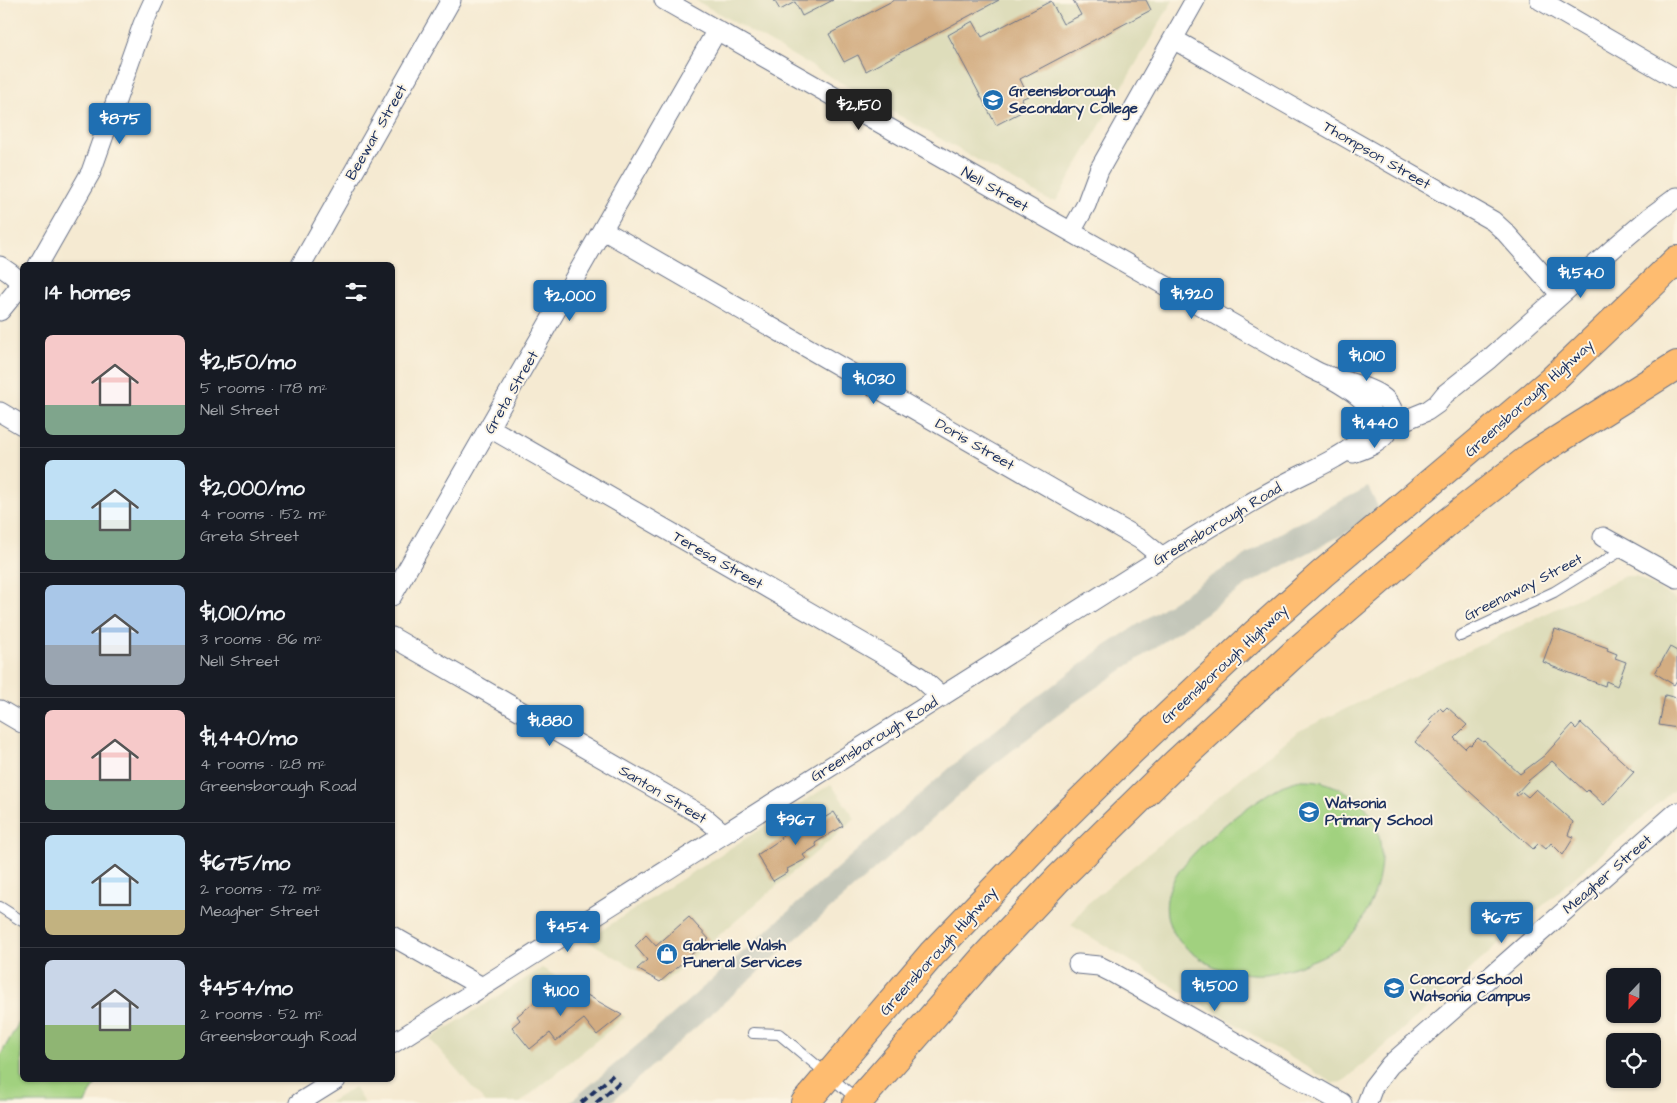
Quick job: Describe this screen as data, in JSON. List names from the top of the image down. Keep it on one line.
{"streets":{"highway":["Greensborough Highway"],"street":["Beewar Street","Thompson Street","Nell Street","Greta Street","Doris Street","Greensborough Road","Teresa Street","Santon Street","Meagher Street"],"lane":["Greenaway Street"]},"crossings":[["Nell Street","Greta Street"],["Nell Street","Greensborough Road"],["Greta Street","Doris Street"],["Greta Street","Teresa Street"],["Doris Street","Greensborough Road"],["Greensborough Road","Teresa Street"],["Greensborough Road","Santon Street"]],"places":{"school or university":["Greensborough Secondary College","Watsonia Primary School","Concord School Watsonia Campus"],"shop":["Gabrielle Walsh Funeral Services"]},"north":"bottom","page":{"price":["$2,150","$875","$1,540","$1,920","$2,000","$1,010","$1,030","$1,440","$1,880","$967","$675","$454","$1,500","$1,100"],"heading":"14 homes","list":[{"name":"$2,150/mo","note":"5 rooms · 178 m² · Nell Street"},{"name":"$2,000/mo","note":"4 rooms · 152 m² · Greta Street"},{"name":"$1,010/mo","note":"3 rooms · 86 m² · Nell Street"},{"name":"$1,440/mo","note":"4 rooms · 128 m² · Greensborough Road"},{"name":"$675/mo","note":"2 rooms · 72 m² · Meagher Street"},{"name":"$454/mo","note":"2 rooms · 52 m² · Greensborough Road"}]}}
